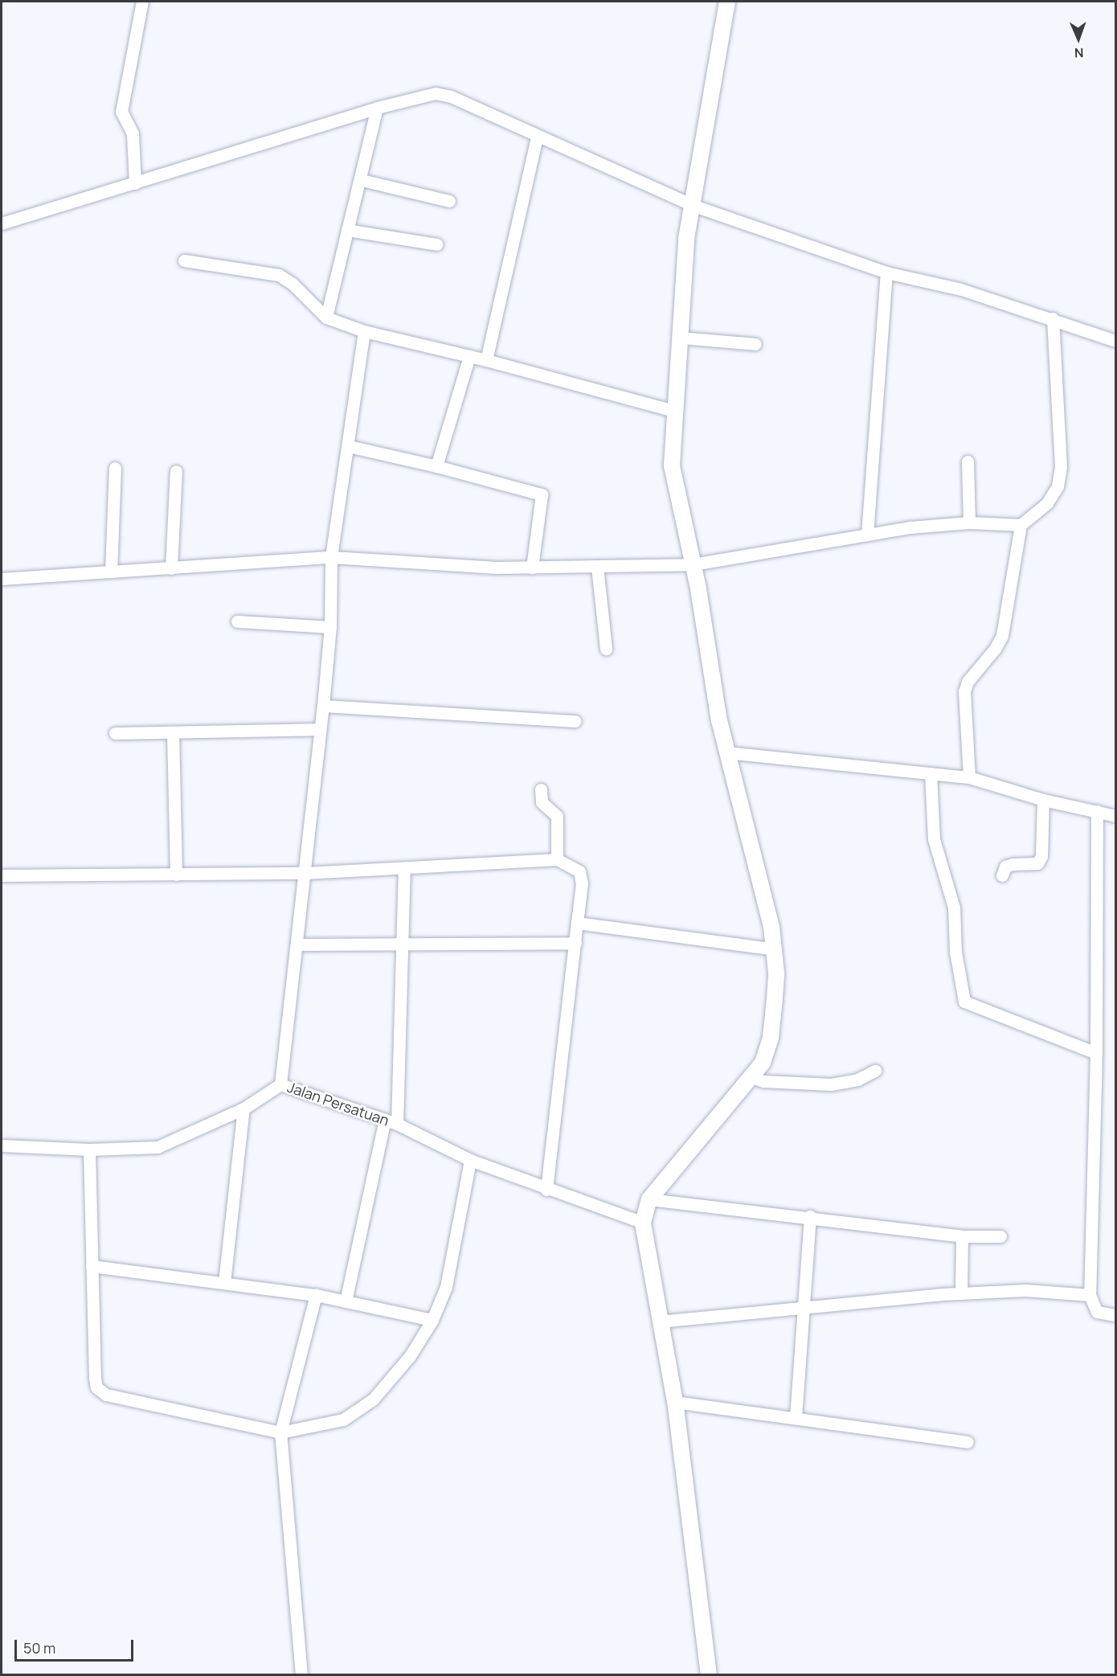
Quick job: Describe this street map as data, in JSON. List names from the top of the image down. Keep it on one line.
{"streets":{"street":["Jalan Persatuan"]},"scale_bar":"50 m","north":"bottom"}
